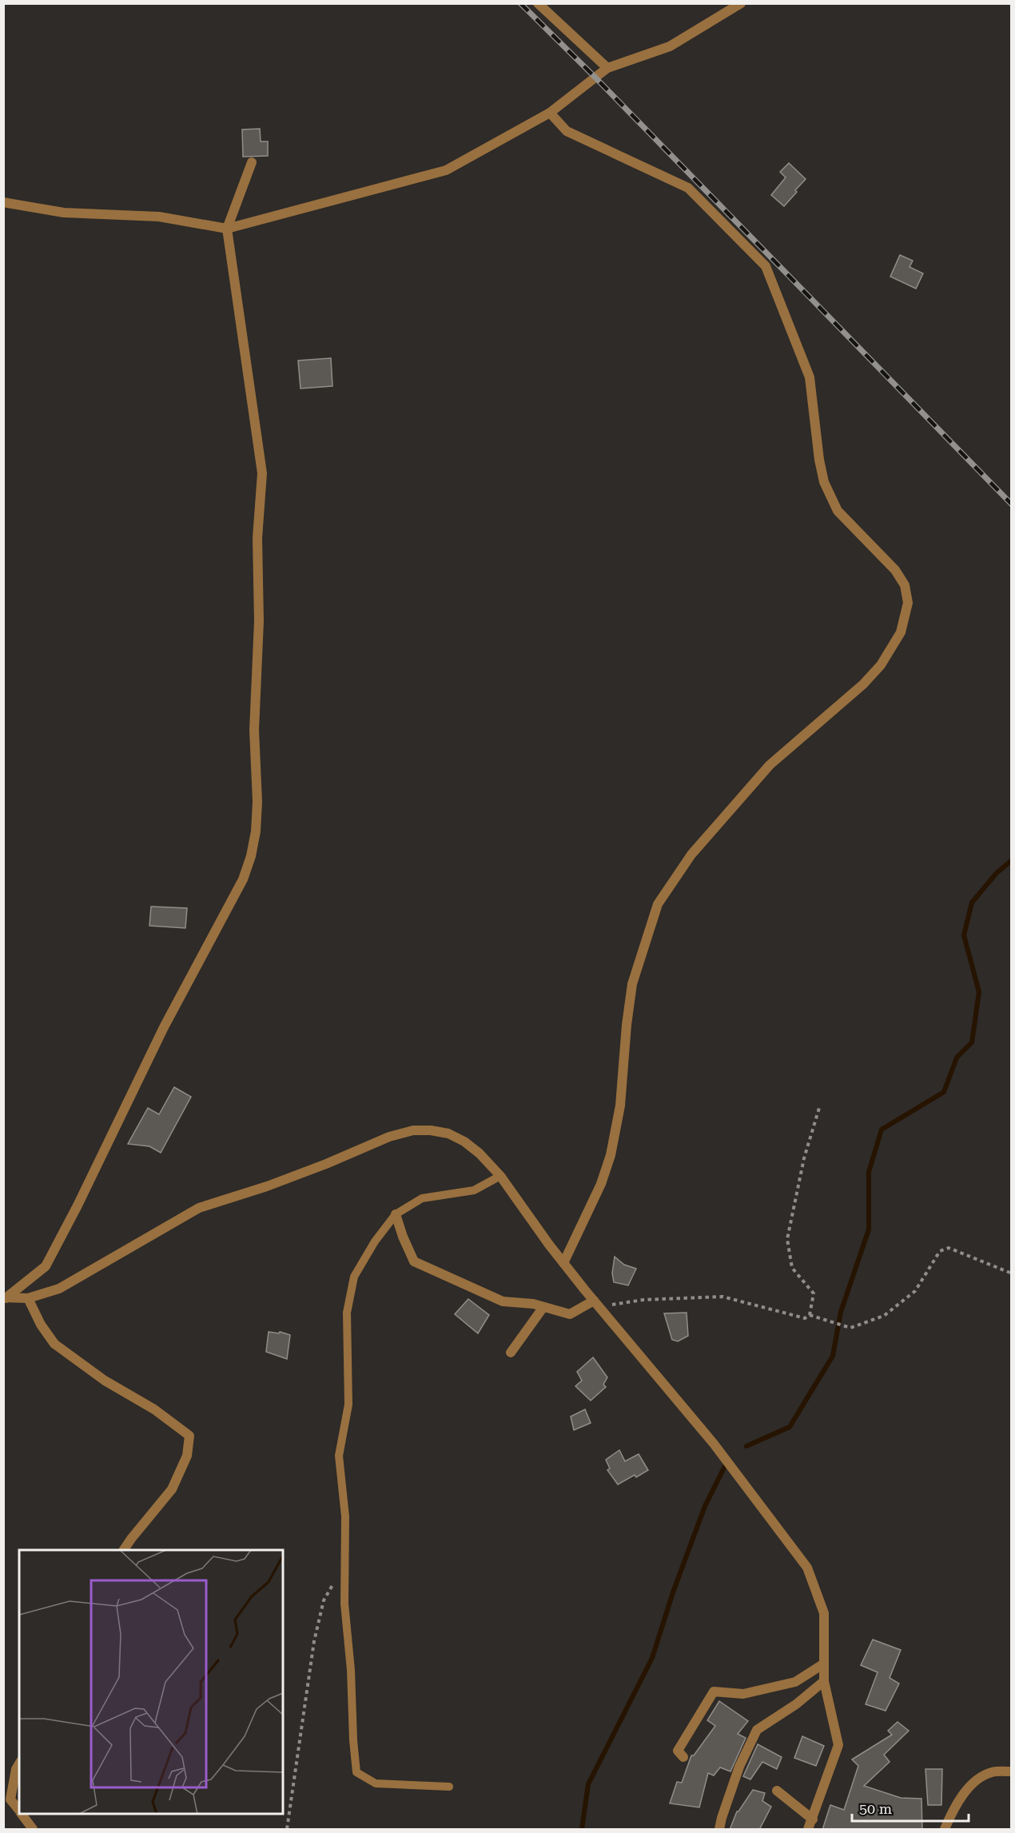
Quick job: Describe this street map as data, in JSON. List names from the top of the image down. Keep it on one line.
{"scale_bar":"50 m"}
